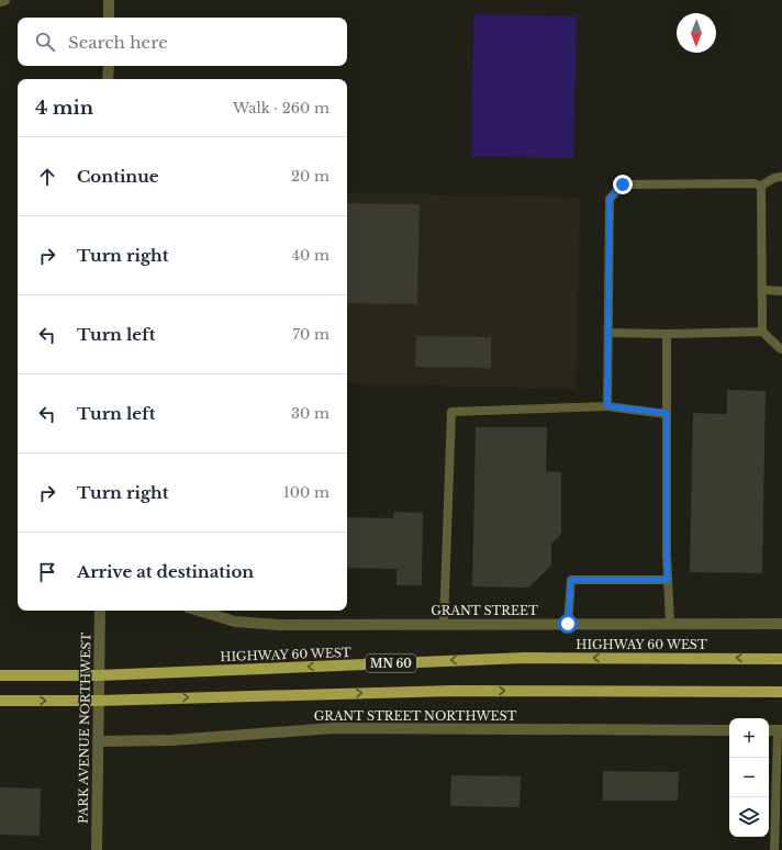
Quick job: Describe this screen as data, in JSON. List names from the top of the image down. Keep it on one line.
{"streets":{"main road":["HIGHWAY 60 WEST","MN 60"],"street":["GRANT STREET","GRANT STREET NORTHWEST","PARK AVENUE NORTHWEST"]},"crossings":[["HIGHWAY 60 WEST","PARK AVENUE NORTHWEST"],["GRANT STREET NORTHWEST","PARK AVENUE NORTHWEST"]],"north":"bottom","page":{"search":"Search here","heading":["4 min","Walk · 260 m"],"list":[["Continue","20 m"],["Turn right","40 m"],["Turn left","70 m"],["Turn left","30 m"],["Turn right","100 m"],"Arrive at destination"],"map_buttons":["+","−"]}}
